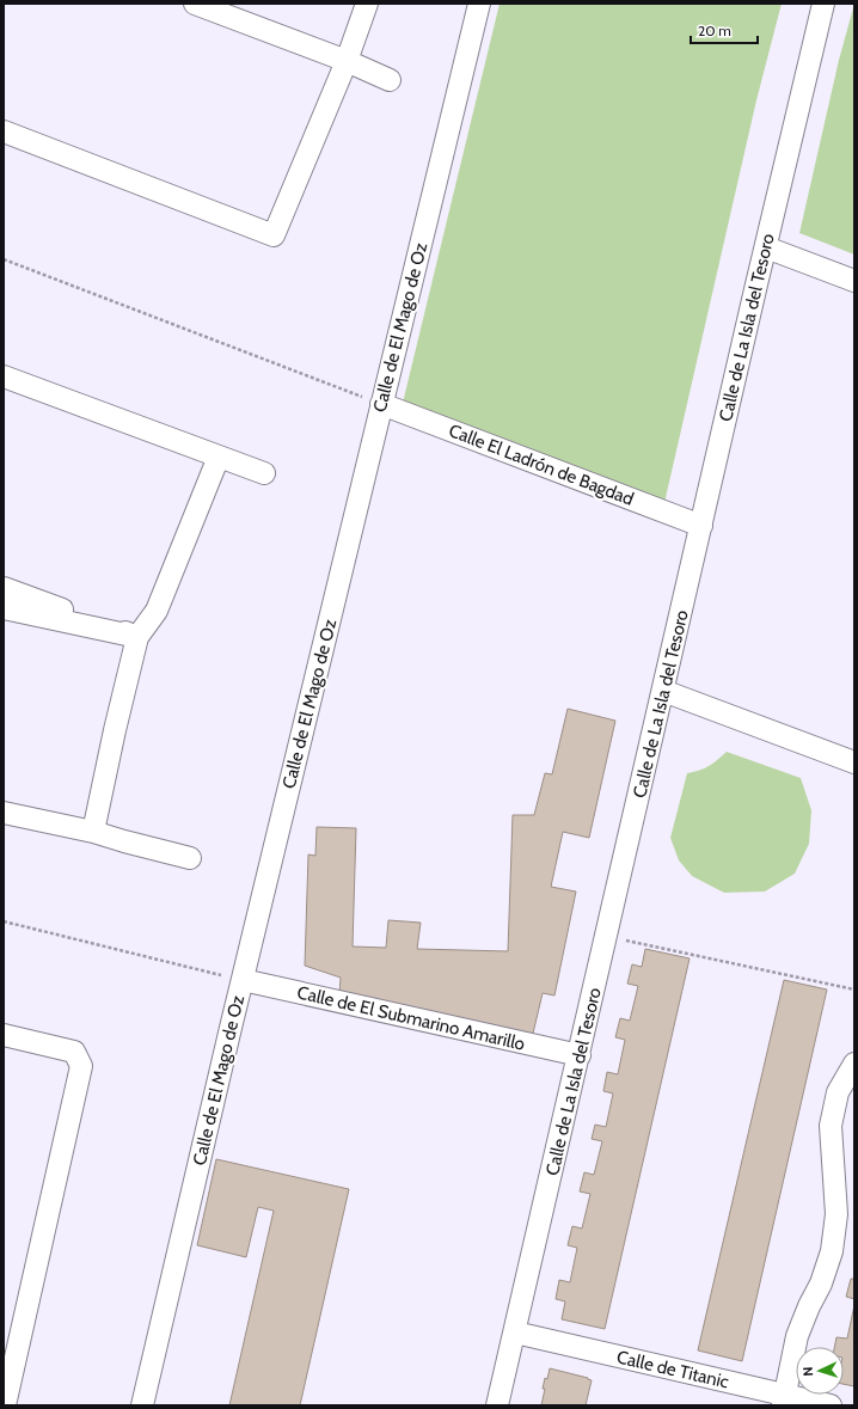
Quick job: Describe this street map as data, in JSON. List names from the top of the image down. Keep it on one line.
{"streets":{"street":["Calle de El Mago de Oz","Calle de La Isla del Tesoro","Calle El Ladrón de Bagdad","Calle de El Submarino Amarillo","Calle de Titanic"]},"crossings":[["Calle de El Mago de Oz","Calle El Ladrón de Bagdad"],["Calle de El Mago de Oz","Calle de El Submarino Amarillo"],["Calle de La Isla del Tesoro","Calle El Ladrón de Bagdad"],["Calle de La Isla del Tesoro","Calle de El Submarino Amarillo"],["Calle de La Isla del Tesoro","Calle de Titanic"]],"scale_bar":"20 m","north":"left"}
